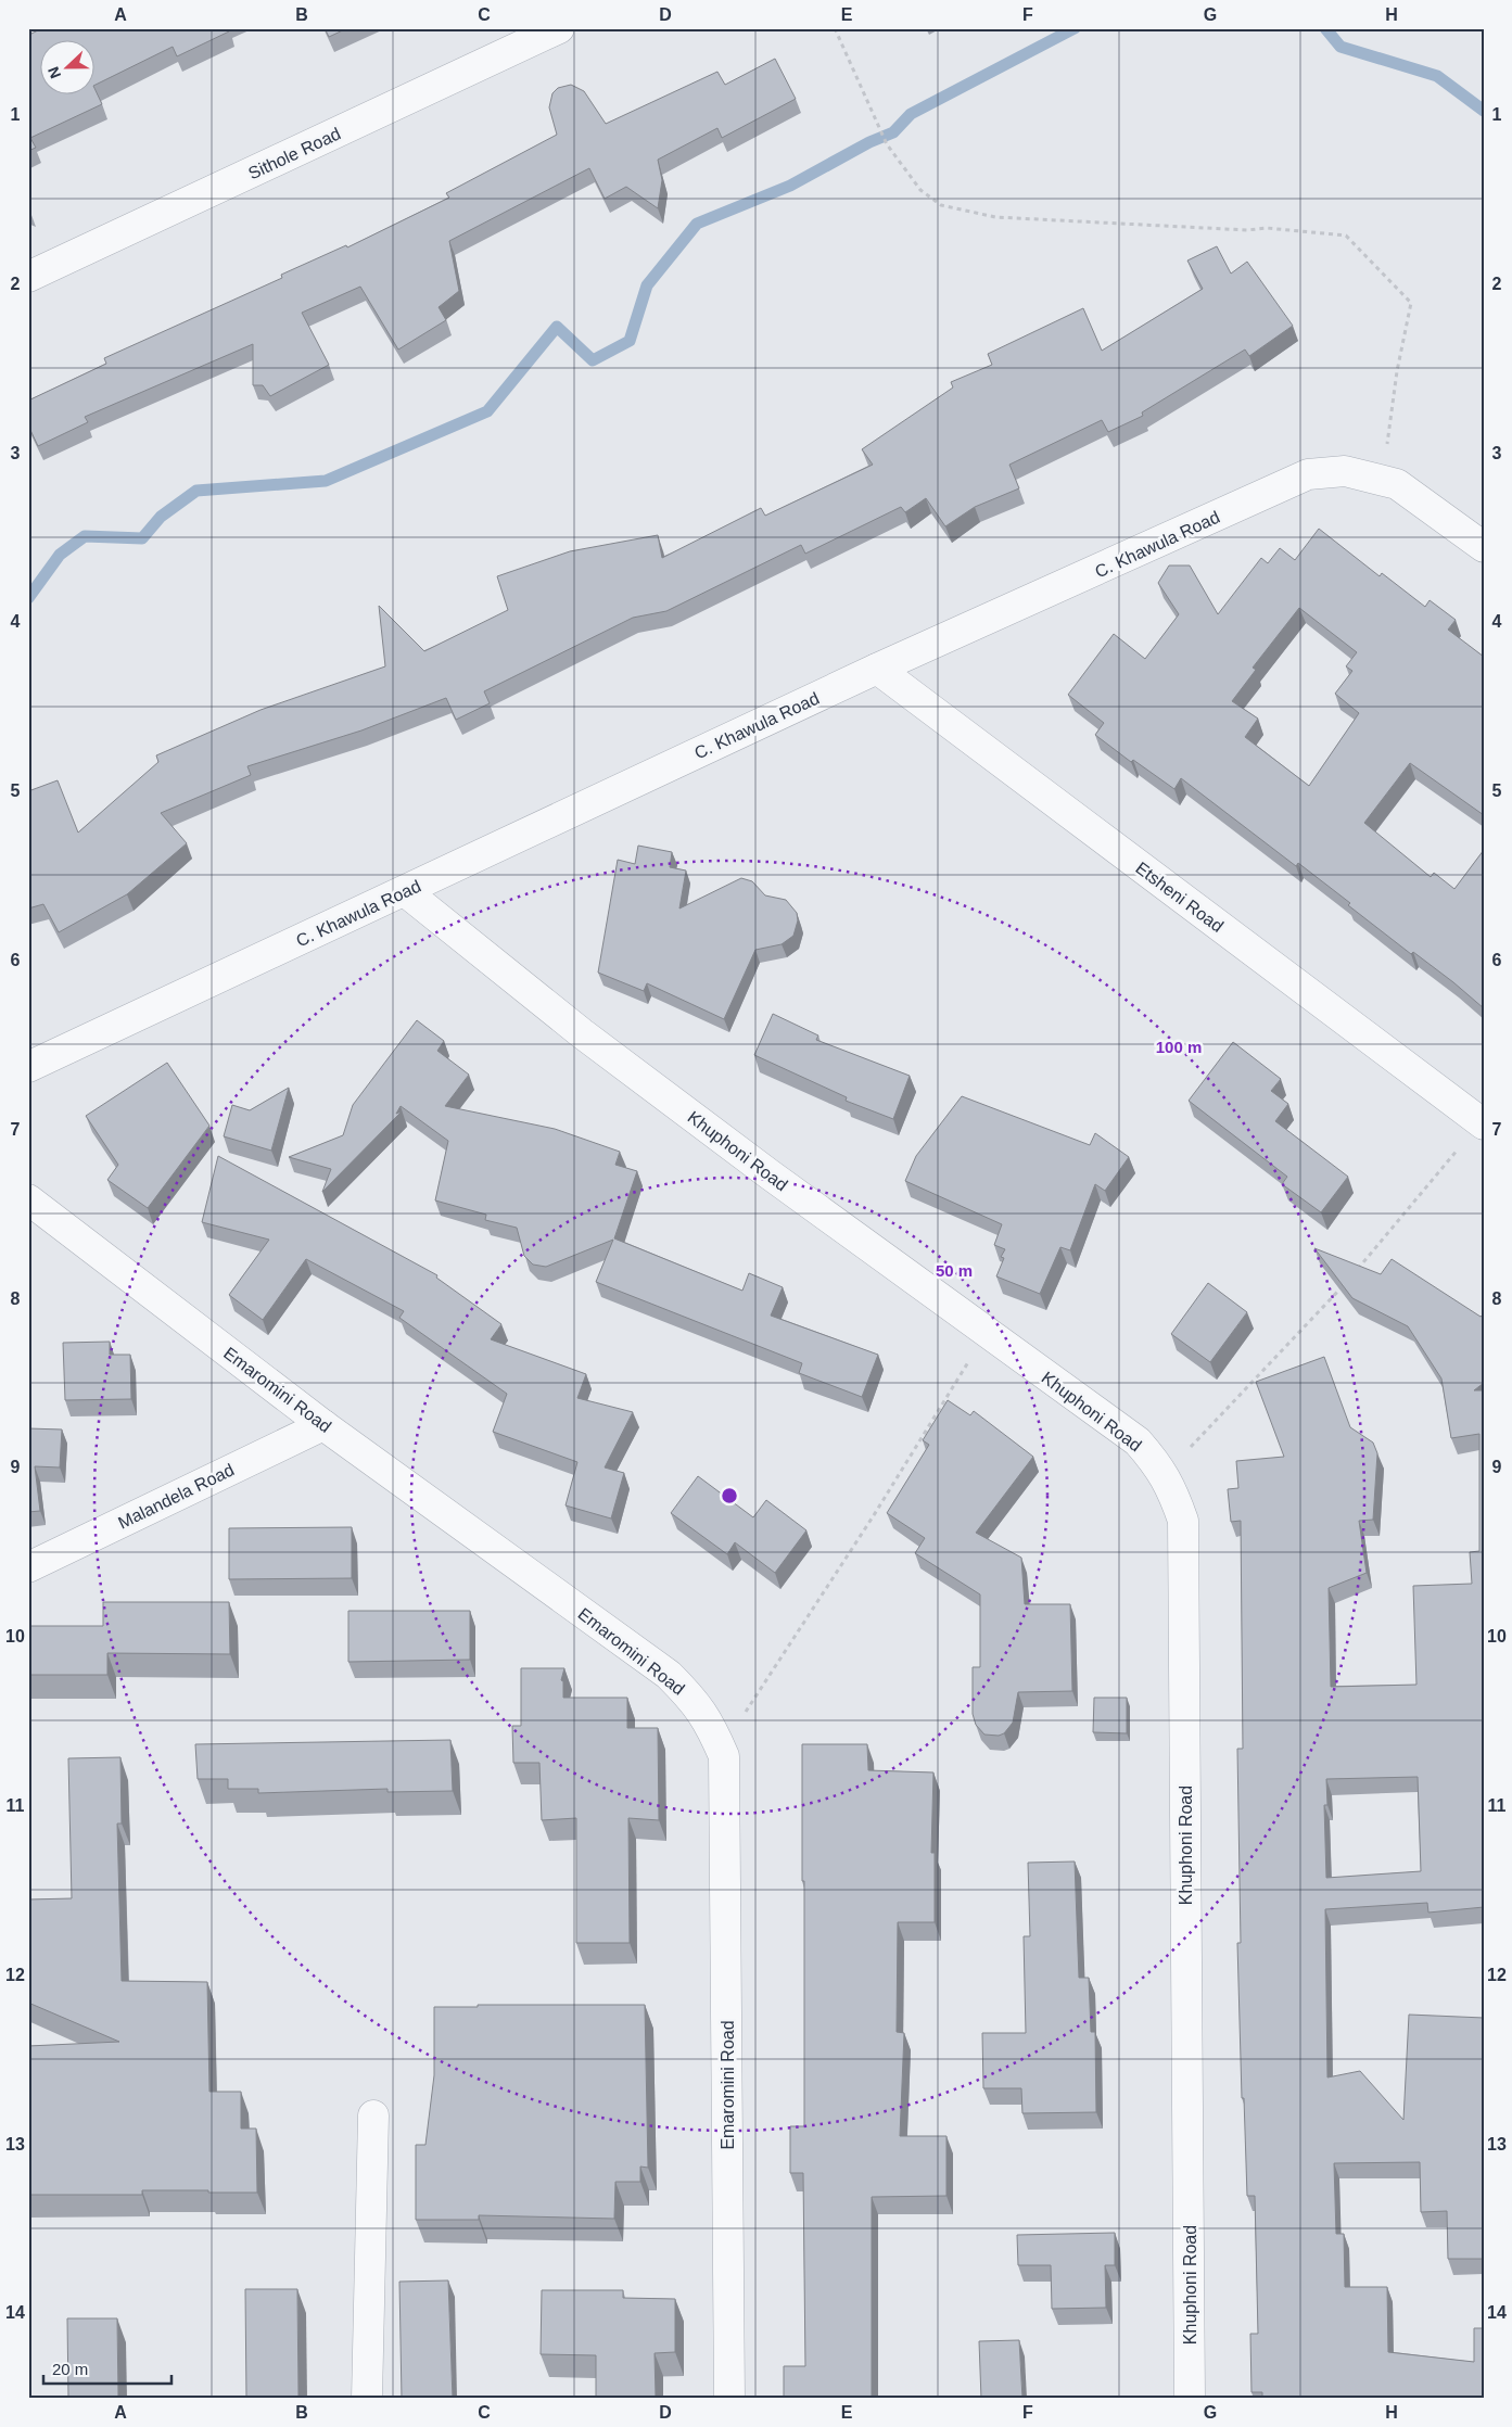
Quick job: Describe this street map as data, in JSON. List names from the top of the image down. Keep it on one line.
{"streets":{"street":["Sithole Road","C. Khawula Road","Etsheni Road","Khuphoni Road","Emaromini Road","Malandela Road"]},"crossings":[["C. Khawula Road","Etsheni Road"],["C. Khawula Road","Khuphoni Road"],["Emaromini Road","Malandela Road"]],"scale_bar":"20 m","north":"left","grid":{"columns":["A","B","C","D","E","F","G","H"],"rows":["1","2","3","4","5","6","7","8","9","10","11","12","13","14"]},"rings":["100 m","50 m"]}
